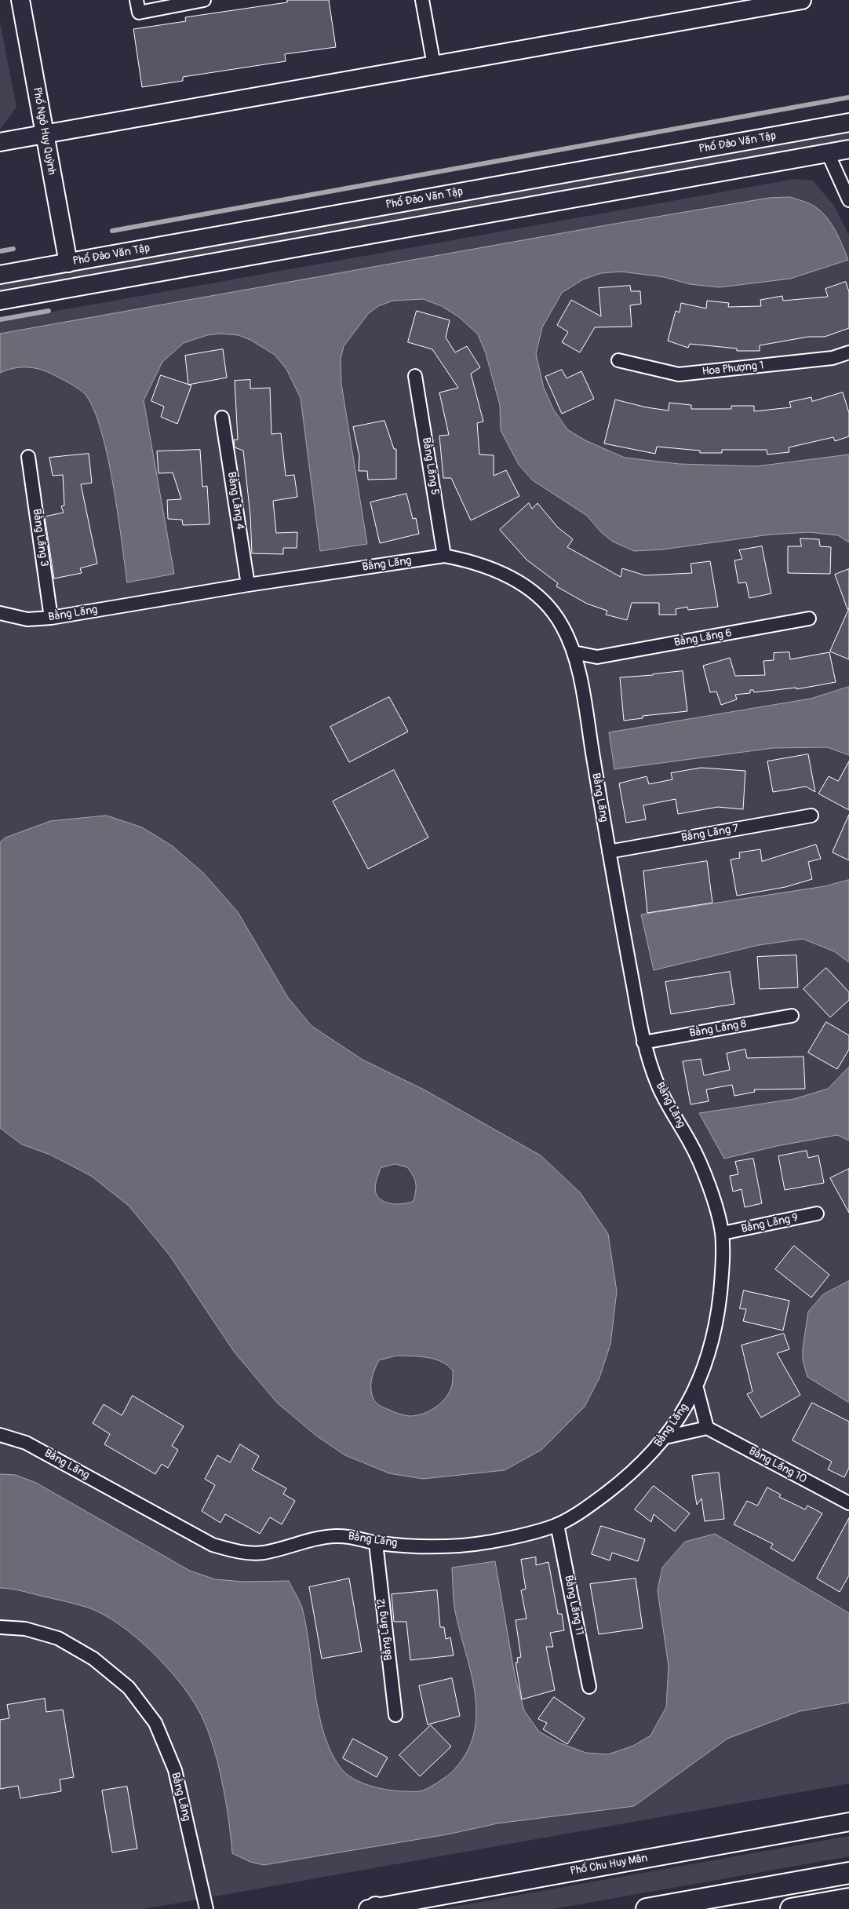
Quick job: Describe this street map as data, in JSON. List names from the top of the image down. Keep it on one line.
{"streets":{"main road":["Phố Ngô Huy Quỳnh","Phố Đào Văn Tập","Phố Chu Huy Mân"],"street":["Hoa Phượng 1","Bằng Lăng 5","Bằng Lăng 4","Bằng Lăng 3","Bằng Lăng","Bằng Lăng 6","Bằng Lăng 7","Bằng Lăng 8","Bằng Lăng 9","Bằng Lăng 10","Bằng Lăng 11","Bằng Lăng 12"]},"crossings":[["Phố Ngô Huy Quỳnh","Phố Đào Văn Tập"],["Bằng Lăng 5","Bằng Lăng"],["Bằng Lăng 4","Bằng Lăng"],["Bằng Lăng 3","Bằng Lăng"],["Bằng Lăng","Bằng Lăng 7"],["Bằng Lăng","Bằng Lăng 8"],["Bằng Lăng","Bằng Lăng 9"],["Bằng Lăng","Bằng Lăng 11"],["Bằng Lăng","Bằng Lăng 12"]]}
